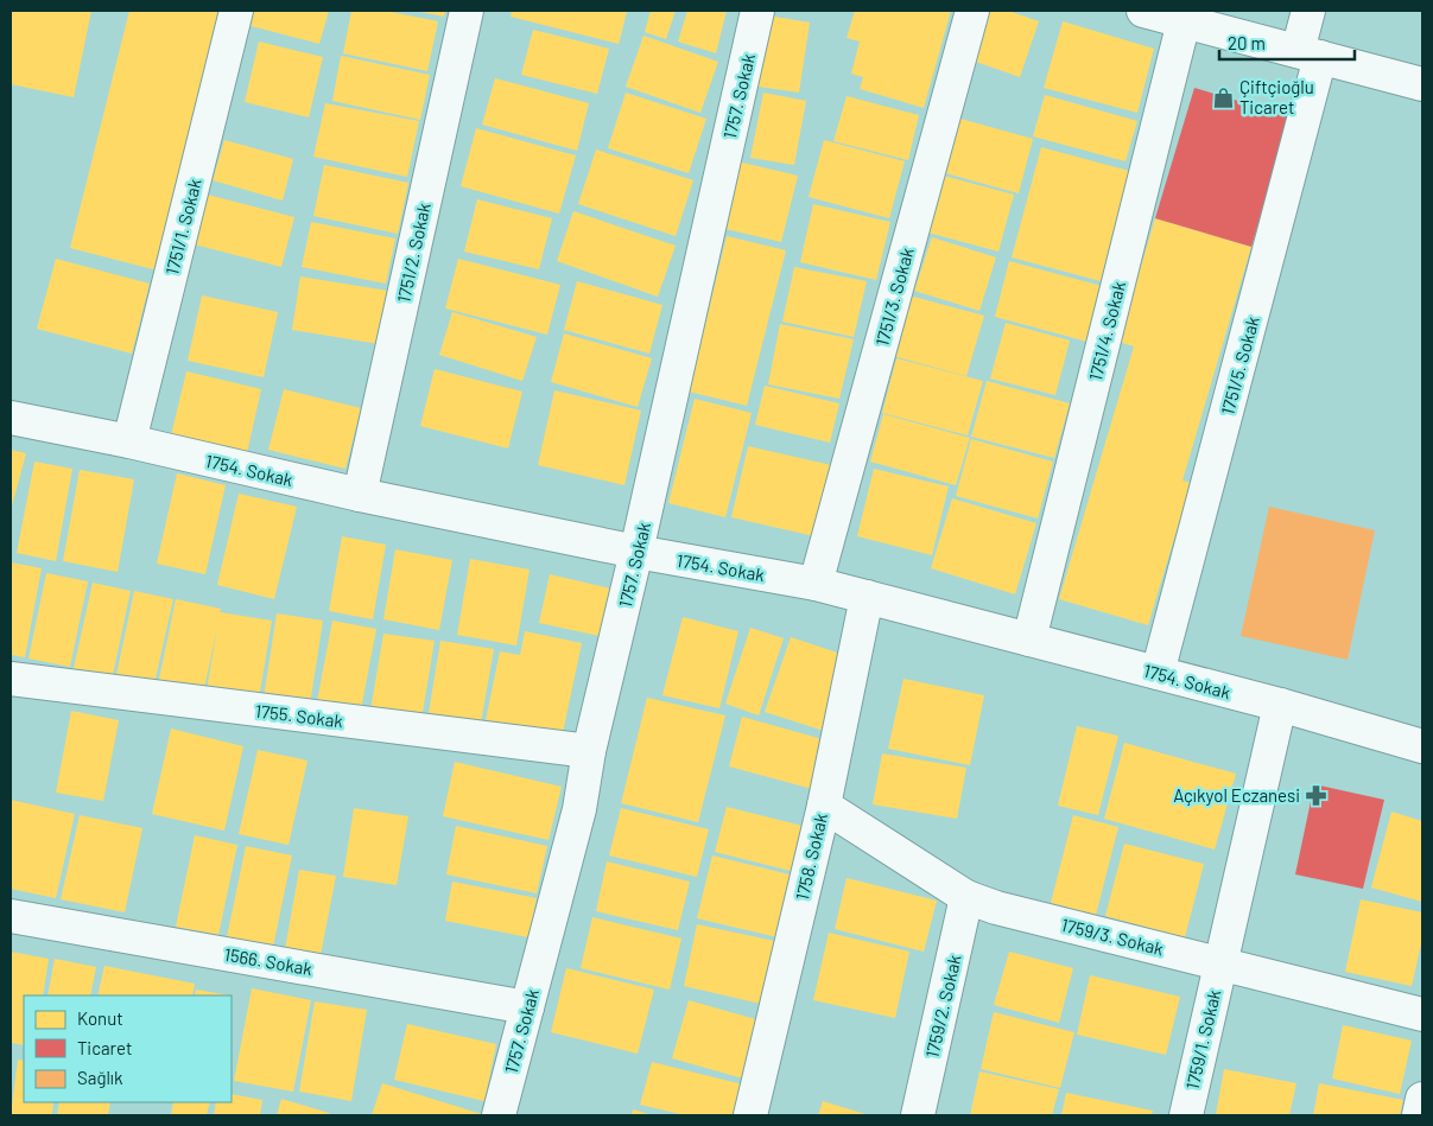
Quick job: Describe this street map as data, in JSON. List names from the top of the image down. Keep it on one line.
{"streets":{"street":["1757. Sokak","1751/1. Sokak","1751/2. Sokak","1751/3. Sokak","1751/4. Sokak","1751/5. Sokak","1754. Sokak","1755. Sokak","1758. Sokak","1759/3. Sokak","1566. Sokak","1759/2. Sokak","1759/1. Sokak"]},"crossings":[["1757. Sokak","1754. Sokak"],["1757. Sokak","1755. Sokak"],["1757. Sokak","1566. Sokak"],["1751/1. Sokak","1754. Sokak"],["1751/2. Sokak","1754. Sokak"],["1751/3. Sokak","1754. Sokak"],["1751/4. Sokak","1754. Sokak"],["1751/5. Sokak","1754. Sokak"],["1754. Sokak","1758. Sokak"],["1754. Sokak","1759/1. Sokak"],["1758. Sokak","1759/3. Sokak"],["1759/3. Sokak","1759/2. Sokak"],["1759/3. Sokak","1759/1. Sokak"]],"places":{"shop":["Çiftçioğlu Ticaret"],"pharmacy":["Açıkyol Eczanesi"]},"legend":["Konut","Ticaret","Sağlık"],"scale_bar":"20 m"}
